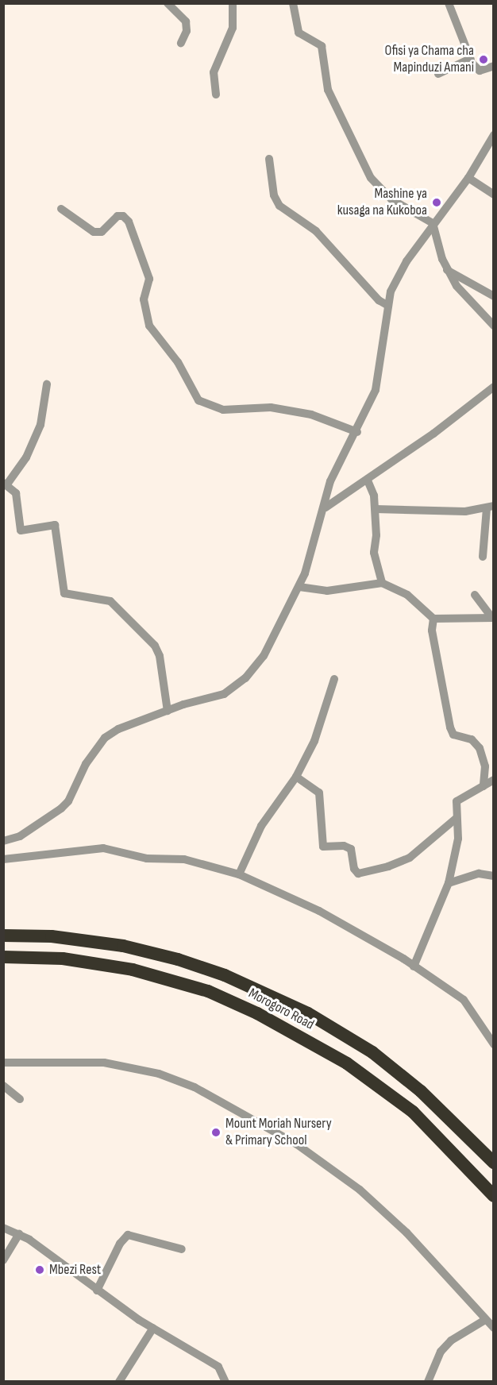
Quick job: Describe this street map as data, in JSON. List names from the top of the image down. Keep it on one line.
{"streets":{"highway":["Morogoro Road"]},"places":["Ofisi ya Chama cha Mapinduzi Amani","Mashine ya kusaga na Kukoboa","Mount Moriah Nursery & Primary School","Mbezi Rest"]}
